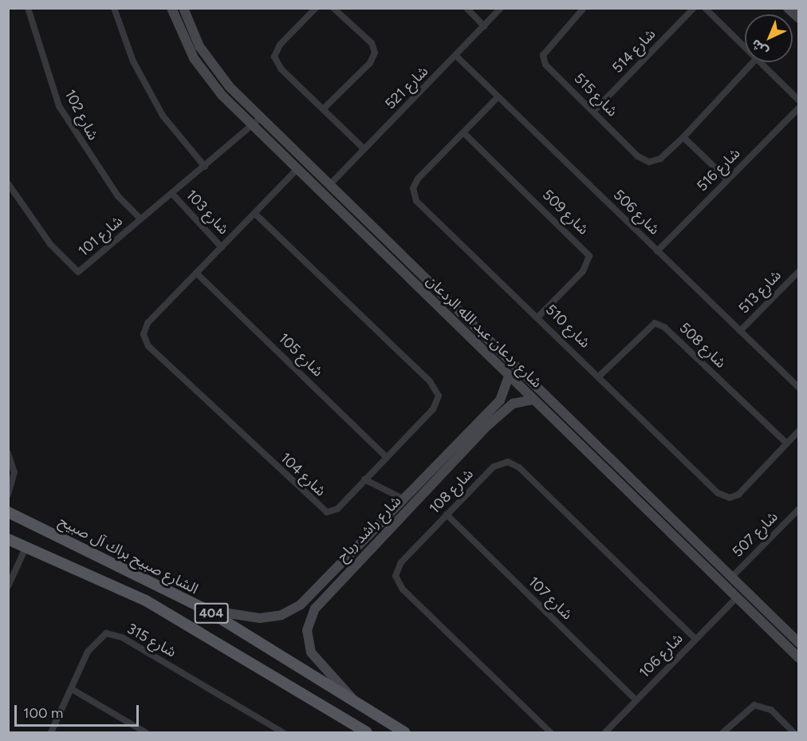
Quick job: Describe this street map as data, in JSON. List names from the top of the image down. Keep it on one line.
{"streets":{"main road":["الشارع صبيح براك آل صبيح","404"],"street":["شارع 514","شارع 521","شارع 515","شارع 102","شارع 516","شارع 103","شارع 509","شارع 506","شارع 101","شارع 513","شارع 510","شارع ردعان عبد الله الردعان","شارع 508","شارع 105","شارع 104","شارع 108","شارع راشد رباح","شارع 507","شارع 107","شارع 315","شارع 106"]},"crossings":[["شارع 514","شارع 515"],["شارع 521","شارع 506"],["شارع 521","شارع ردعان عبد الله الردعان"],["شارع 102","شارع 101"],["شارع 516","شارع 506"],["شارع 103","شارع 101"],["شارع 103","شارع 104"],["شارع 509","شارع 510"],["شارع 506","شارع 513"],["شارع 506","شارع 510"],["شارع 101","شارع ردعان عبد الله الردعان"],["شارع 510","شارع 508"],["شارع ردعان عبد الله الردعان","شارع 104"],["شارع ردعان عبد الله الردعان","شارع راشد رباح"],["شارع ردعان عبد الله الردعان","شارع 507"],["شارع ردعان عبد الله الردعان","شارع 106"],["شارع 105","شارع 104"],["شارع 108","شارع 107"],["شارع 108","شارع 106"],["شارع راشد رباح","الشارع صبيح براك آل صبيح"],["شارع 107","شارع 106"]],"scale_bar":"100 m","north":"bottom left"}
